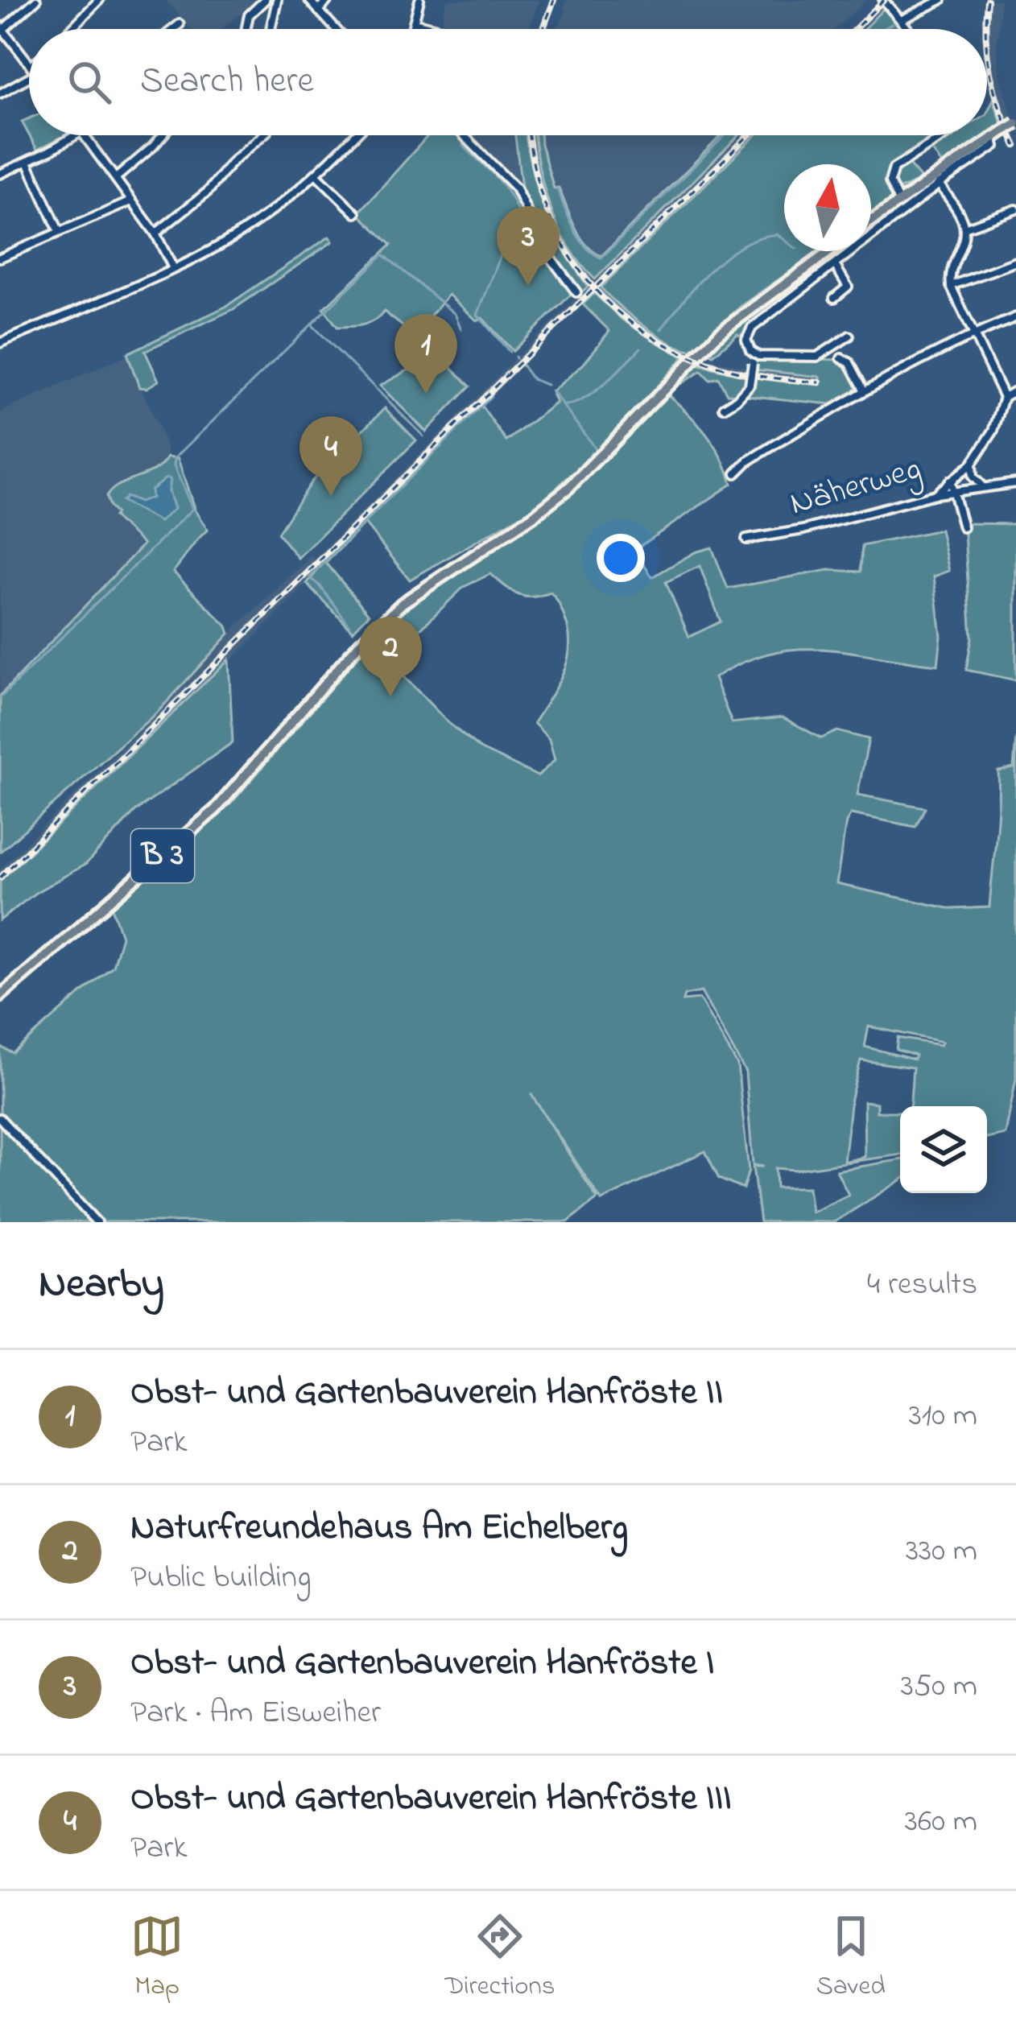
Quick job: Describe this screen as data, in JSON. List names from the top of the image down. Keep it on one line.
{"streets":{"main road":["B 3"],"street":["Näherweg"]},"north":"top","page":{"search":"Search here","pins":["3","1","4","2"],"heading":["Nearby","4 results"],"list":[{"mark":"1","name":"Obst- und Gartenbauverein Hanfröste II","note":"Park","value":"310 m"},{"mark":"2","name":"Naturfreundehaus Am Eichelberg","note":"Public building","value":"330 m"},{"mark":"3","name":"Obst- und Gartenbauverein Hanfröste I","note":"Park · Am Eisweiher","value":"350 m"},{"mark":"4","name":"Obst- und Gartenbauverein Hanfröste III","note":"Park","value":"360 m"}],"nav":["Map","Directions","Saved"]}}
